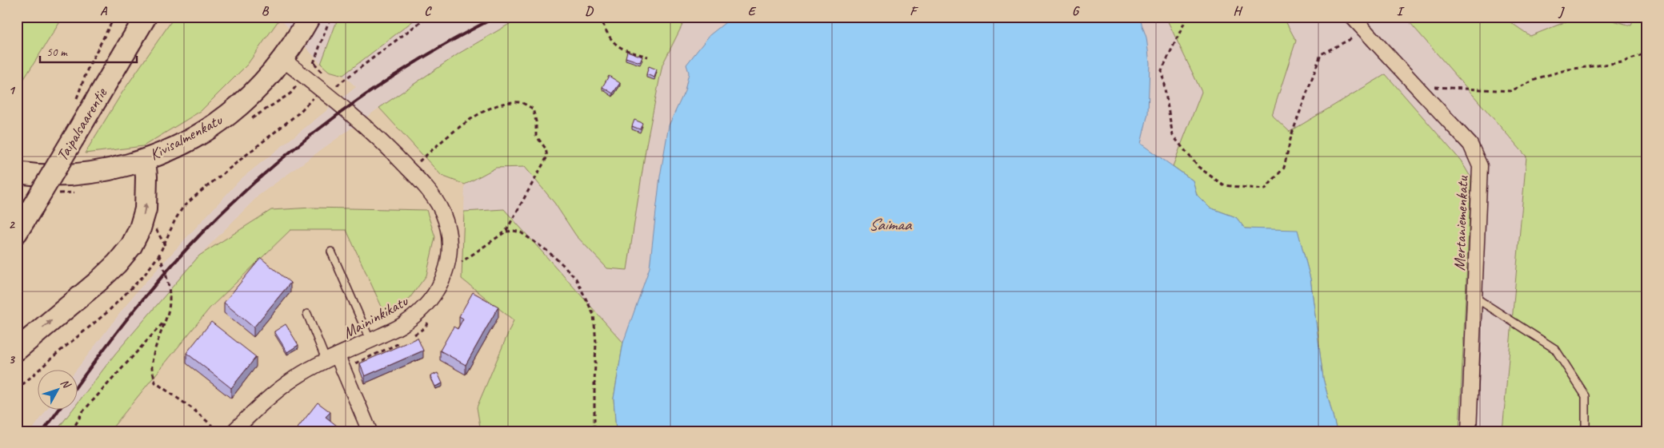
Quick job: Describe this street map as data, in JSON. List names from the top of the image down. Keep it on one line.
{"streets":{"main road":["Taipalsaarentie","Kivisalmenkatu"],"street":["Mertaniemenkatu","Maininkikatu"]},"crossings":[["Kivisalmenkatu","Maininkikatu"]],"water":["Saimaa"],"scale_bar":"50 m","north":"top right","grid":{"columns":["A","B","C","D","E","F","G","H","I","J"],"rows":["1","2","3"]}}
